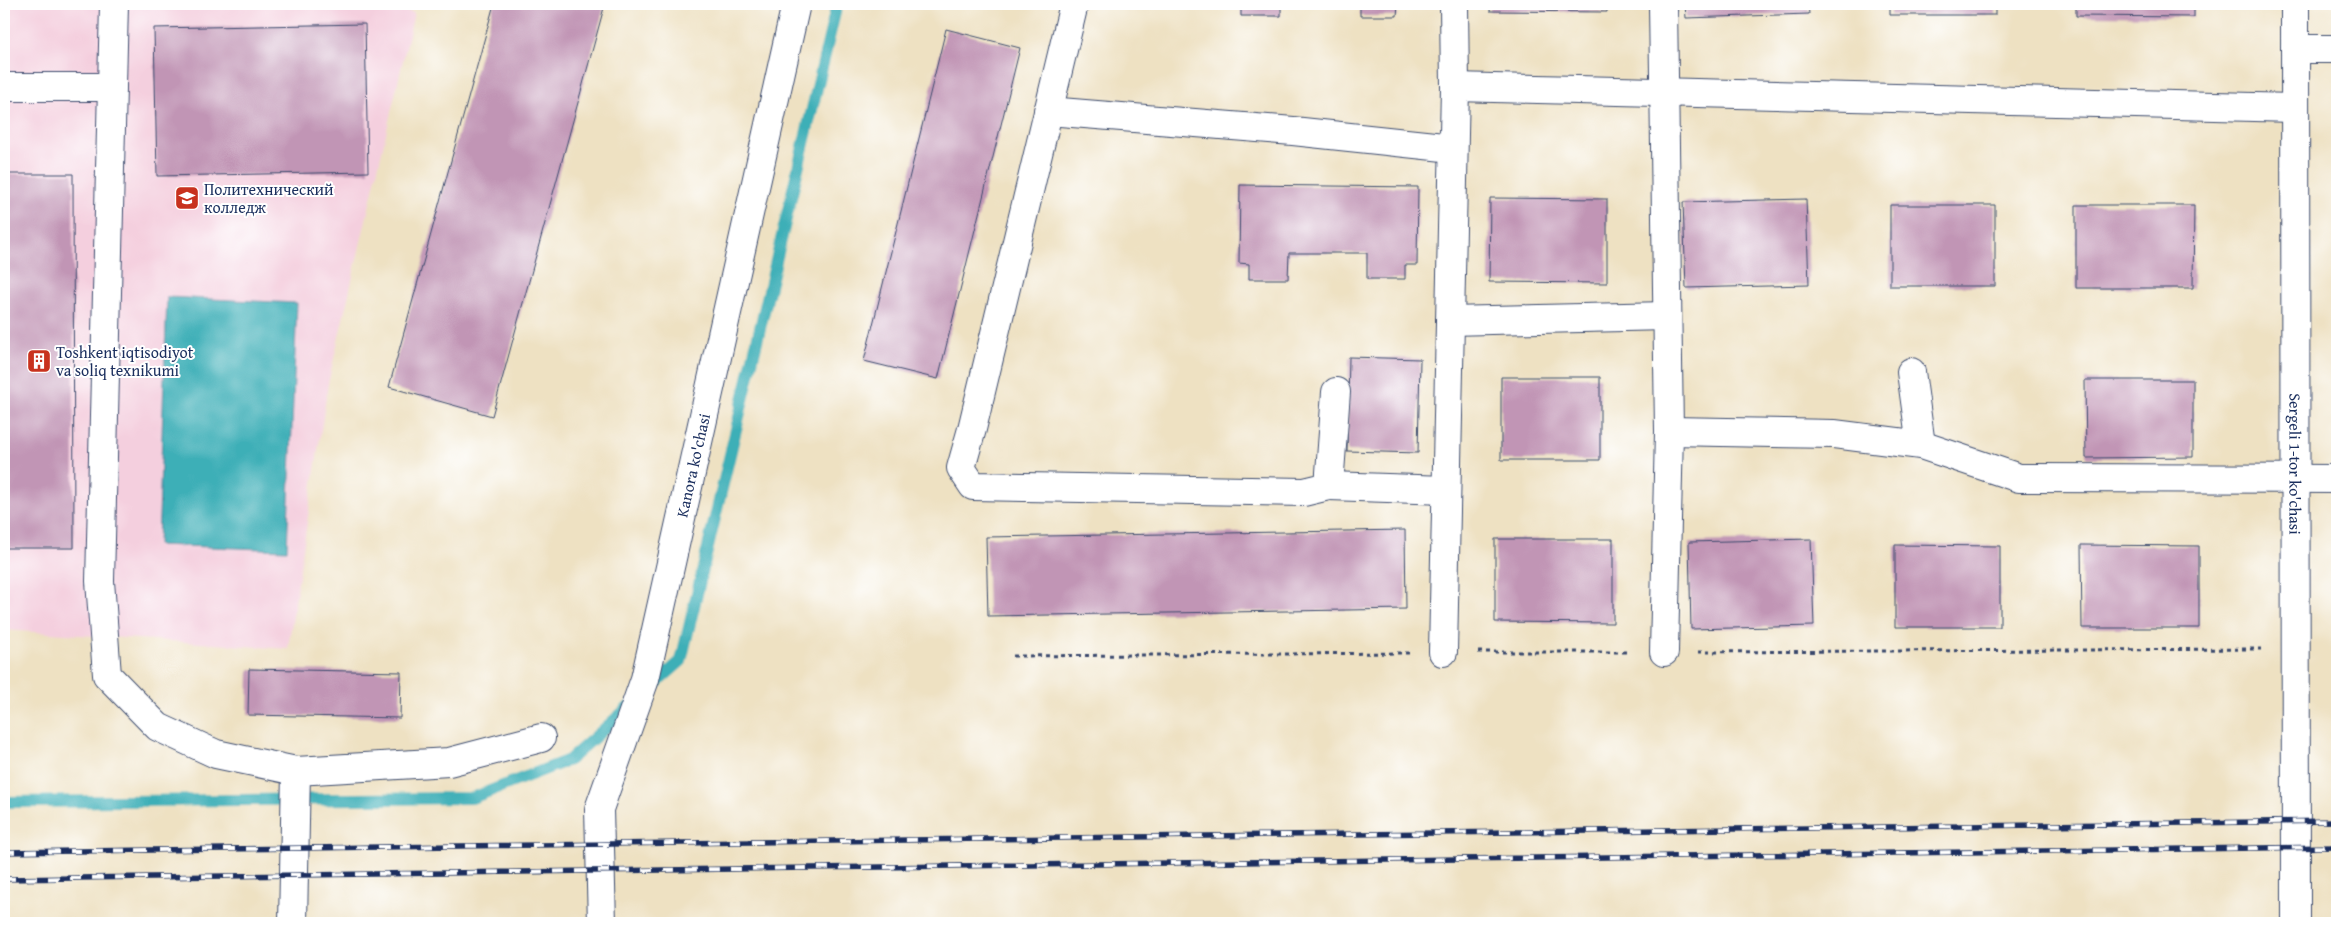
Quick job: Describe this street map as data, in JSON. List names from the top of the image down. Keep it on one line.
{"streets":{"street":["Kanora ko'chasi","Sergeli 1-tor ko'chasi"]},"places":{"school or university":["Политехнический колледж"],"building":["Toshkent iqtisodiyot va soliq texnikumi"]}}
